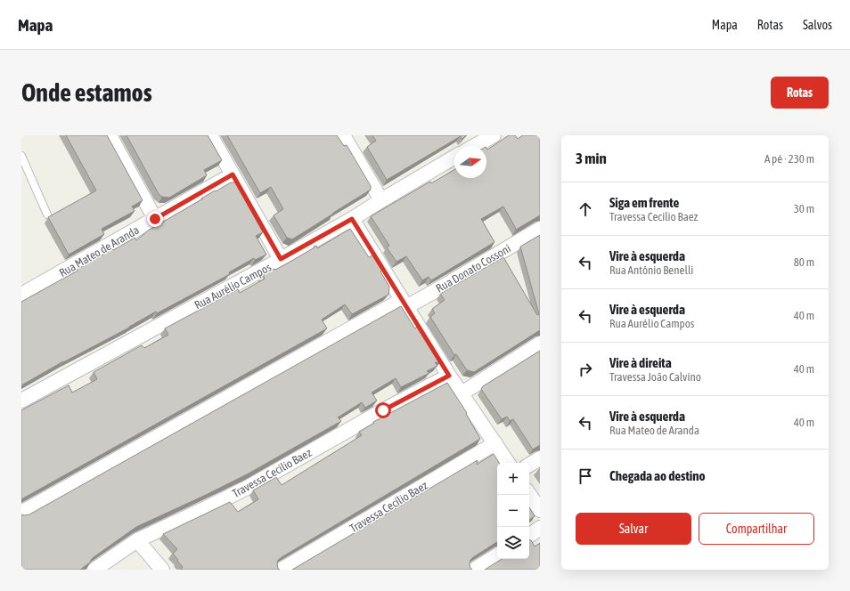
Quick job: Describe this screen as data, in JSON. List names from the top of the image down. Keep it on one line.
{"streets":{"street":["Rua Mateo de Aranda","Rua Donato Cossoni","Rua Aurélio Campos","Travessa Cecilio Baez","Travessa Cecílio Baez"]},"north":"right","page":{"header":"Mapa","nav":["Mapa","Rotas","Salvos"],"buttons":["Rotas",["Salvar","Compartilhar"]],"title":"Onde estamos","heading":["3 min","A pé · 230 m"],"list":[["Siga em frente","Travessa Cecilio Baez","30 m"],["Vire à esquerda","Rua Antônio Benelli","80 m"],["Vire à esquerda","Rua Aurélio Campos","40 m"],["Vire à direita","Travessa João Calvino","40 m"],["Vire à esquerda","Rua Mateo de Aranda","40 m"],"Chegada ao destino"],"map_buttons":["+","−"]}}
